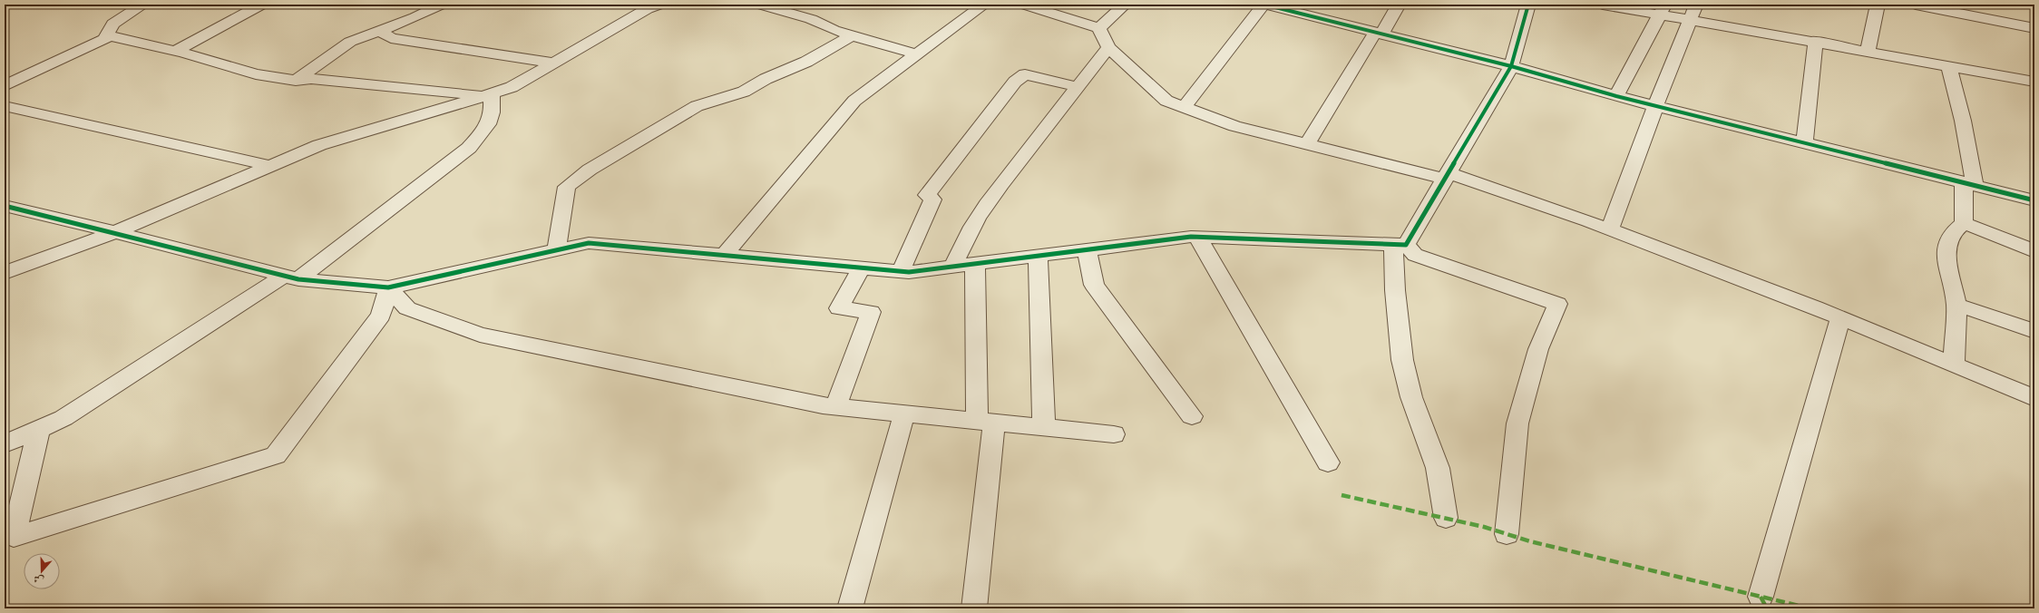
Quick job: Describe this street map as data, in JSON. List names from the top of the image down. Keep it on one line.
{"north":"bottom"}
